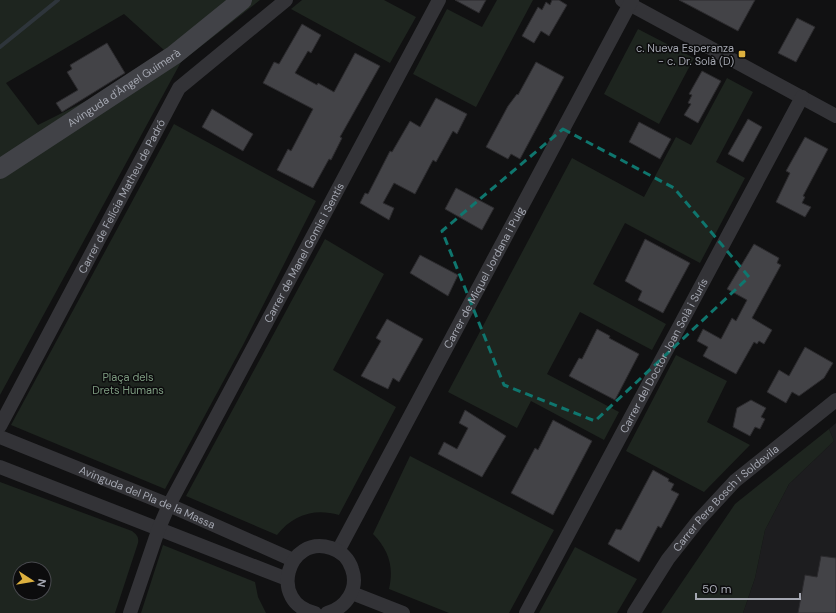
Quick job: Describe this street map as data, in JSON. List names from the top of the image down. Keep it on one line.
{"streets":{"street":["Avinguda d'Àngel Guimerà","Carrer de Felícia Matheu de Padró","Carrer de Manel Gomis i Sentís","Carrer de Miquel Jordana i Puig","Carrer del Doctor Joan Solà i Surís","Avinguda del Pla de la Massa","Carrer Pere Bosch i Soldevila"]},"crossings":[["Carrer de Manel Gomis i Sentís","Avinguda del Pla de la Massa"]],"parks":["Plaça dels Drets Humans"],"places":{"transit":["c. Nueva Esperanza - c. Dr. Solà (D)"]},"scale_bar":"50 m","north":"right"}
